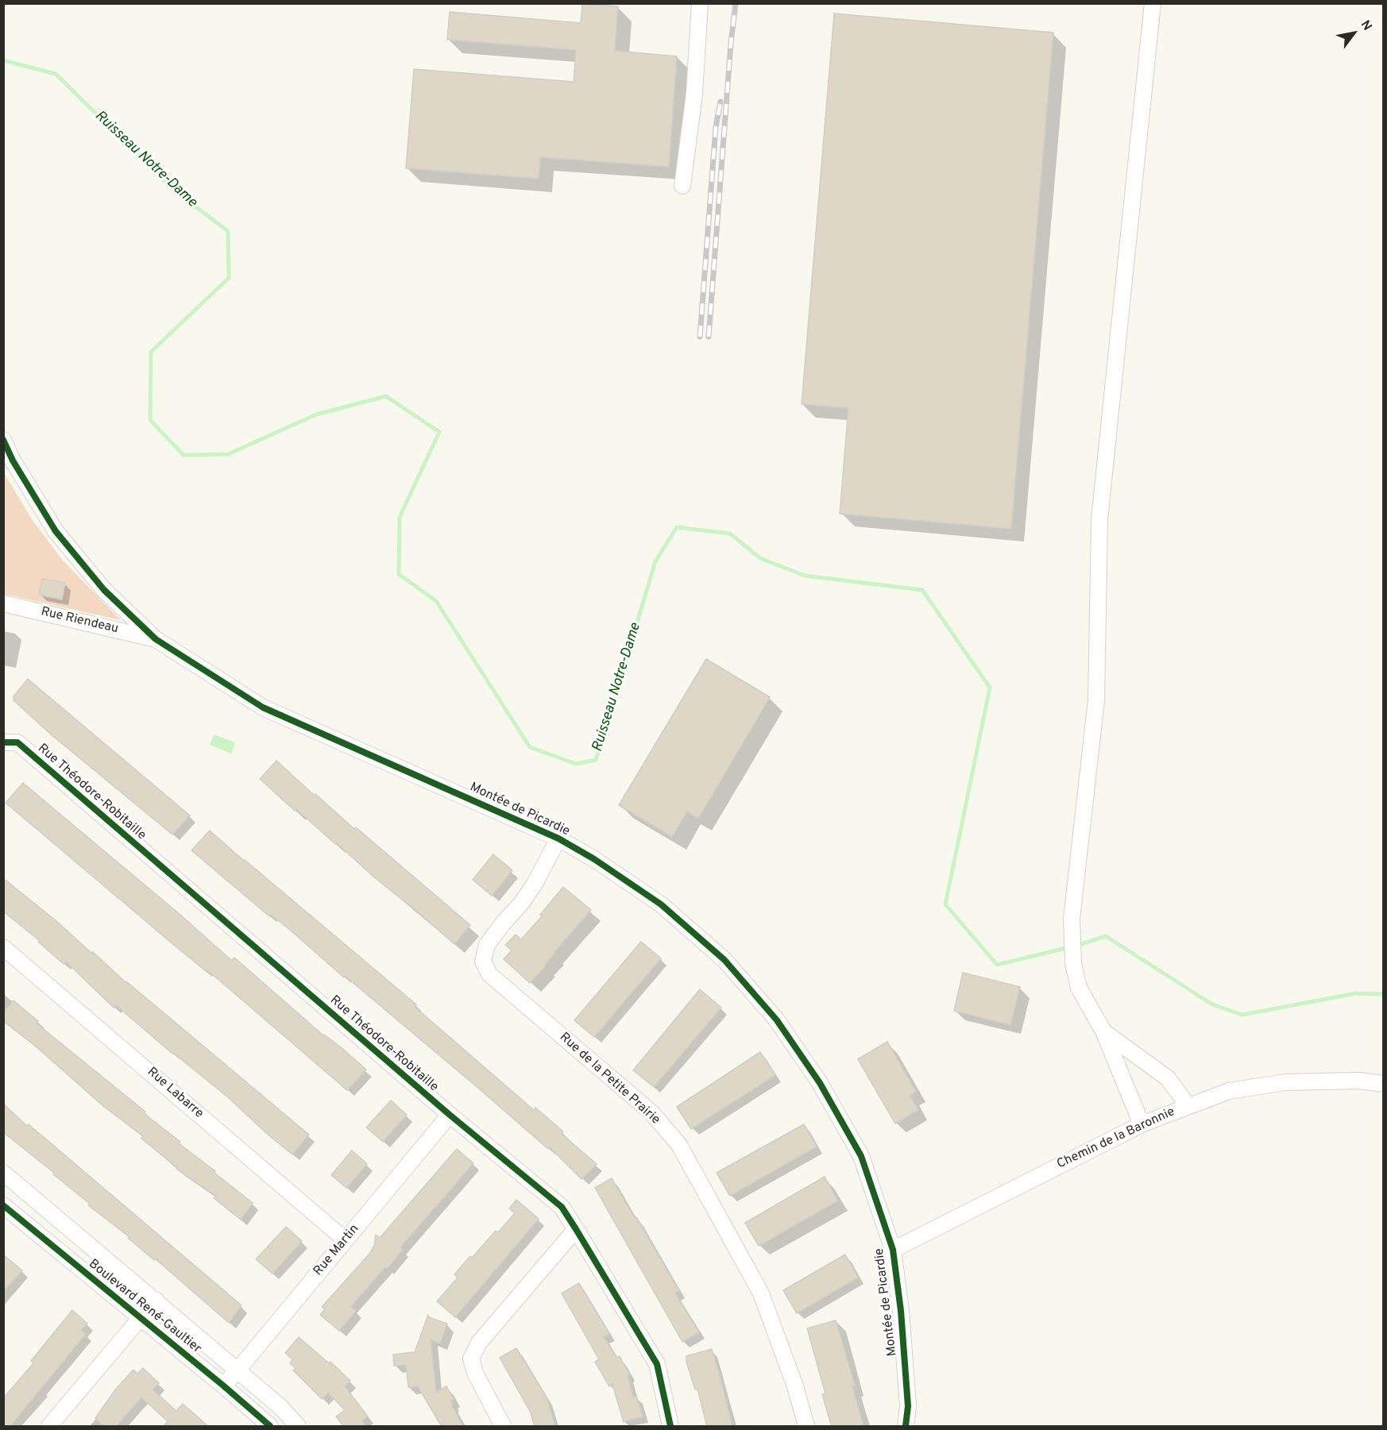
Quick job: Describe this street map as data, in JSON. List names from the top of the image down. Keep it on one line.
{"streets":{"street":["Rue Riendeau","Rue Théodore-Robitaille","Montée de Picardie","Rue de la Petite Prairie","Rue Labarre","Chemin de la Baronnie","Rue Martin","Boulevard René-Gaultier"]},"crossings":[["Rue Riendeau","Montée de Picardie"],["Rue Théodore-Robitaille","Rue Martin"],["Montée de Picardie","Rue de la Petite Prairie"],["Montée de Picardie","Chemin de la Baronnie"],["Rue Labarre","Rue Martin"],["Rue Martin","Boulevard René-Gaultier"]],"water":["Ruisseau Notre-Dame"],"north":"top right"}
